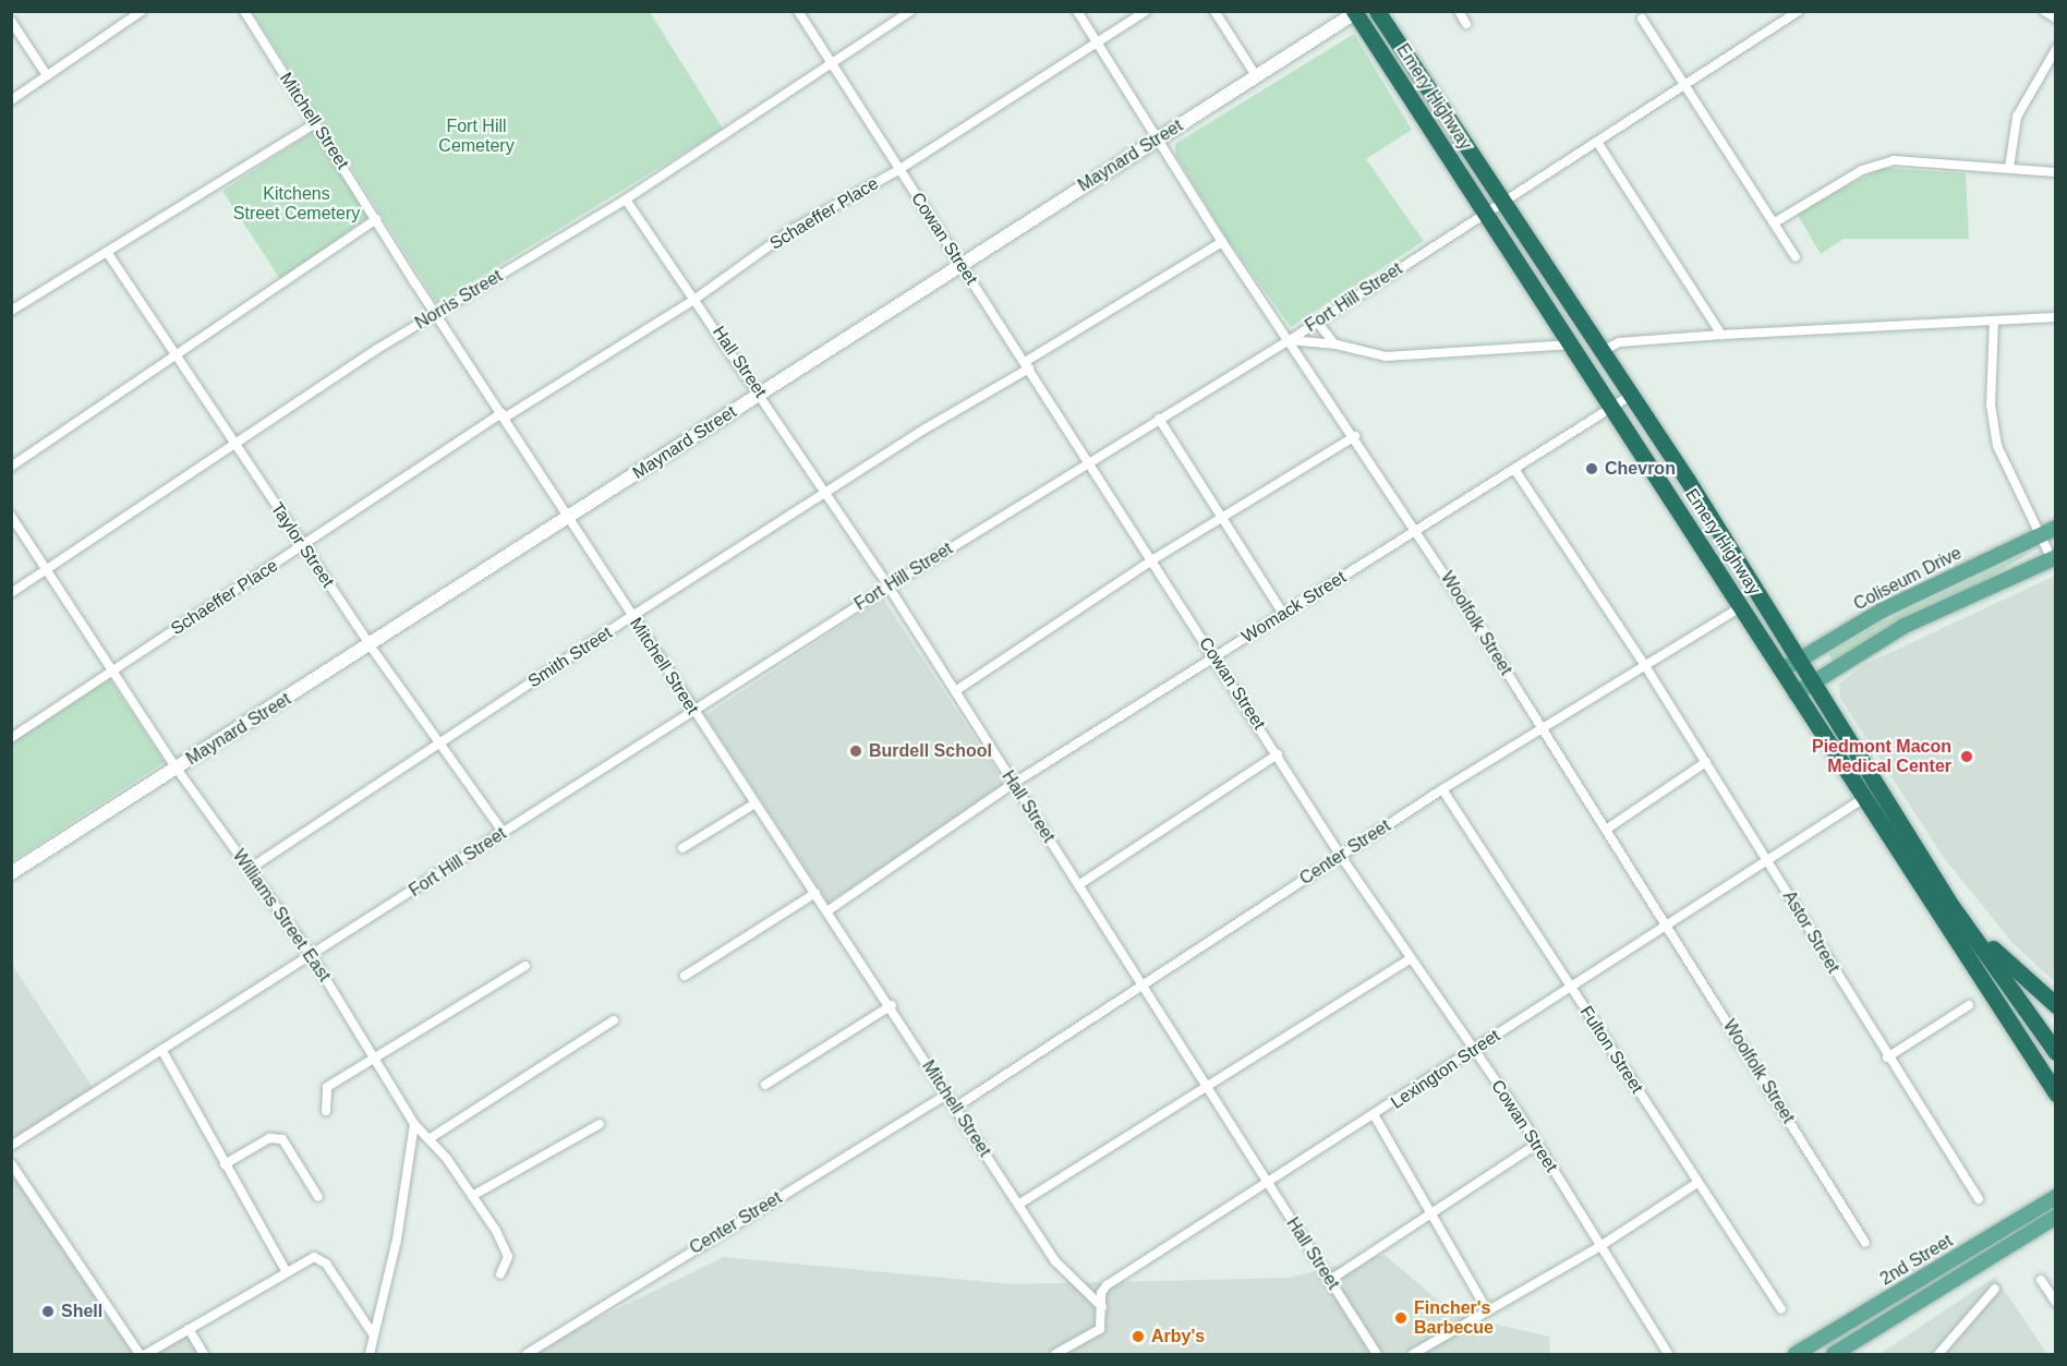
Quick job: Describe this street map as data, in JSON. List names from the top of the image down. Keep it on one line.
{"streets":{"highway":["Emery Highway"],"main road":["Coliseum Drive","2nd Street"],"street":["Mitchell Street","Maynard Street","Schaeffer Place","Cowan Street","Fort Hill Street","Norris Street","Hall Street","Taylor Street","Womack Street","Woolfolk Street","Smith Street","Center Street","Williams Street East","Astor Street","Fulton Street","Lexington Street"]},"crossings":[["Emery Highway","Maynard Street"],["Emery Highway","Fort Hill Street"],["Emery Highway","Coliseum Drive"],["Emery Highway","Womack Street"],["Emery Highway","Center Street"],["Emery Highway","Lexington Street"],["Mitchell Street","Maynard Street"],["Mitchell Street","Schaeffer Place"],["Mitchell Street","Fort Hill Street"],["Mitchell Street","Norris Street"],["Mitchell Street","Womack Street"],["Mitchell Street","Smith Street"],["Mitchell Street","Center Street"],["Mitchell Street","Lexington Street"],["Maynard Street","Cowan Street"],["Maynard Street","Hall Street"],["Maynard Street","Taylor Street"],["Maynard Street","Woolfolk Street"],["Maynard Street","Williams Street East"],["Schaeffer Place","Cowan Street"],["Schaeffer Place","Hall Street"],["Schaeffer Place","Taylor Street"],["Schaeffer Place","Woolfolk Street"],["Schaeffer Place","Williams Street East"],["Cowan Street","Fort Hill Street"],["Cowan Street","Norris Street"],["Cowan Street","Womack Street"],["Cowan Street","Smith Street"],["Cowan Street","Center Street"],["Cowan Street","Lexington Street"],["Fort Hill Street","Hall Street"],["Fort Hill Street","Taylor Street"],["Fort Hill Street","Woolfolk Street"],["Fort Hill Street","Williams Street East"],["Norris Street","Hall Street"],["Norris Street","Taylor Street"],["Norris Street","Williams Street East"],["Hall Street","Womack Street"],["Hall Street","Smith Street"],["Hall Street","Center Street"],["Hall Street","Lexington Street"],["Taylor Street","Smith Street"],["Womack Street","Woolfolk Street"],["Womack Street","Astor Street"],["Woolfolk Street","Smith Street"],["Woolfolk Street","Center Street"],["Woolfolk Street","Lexington Street"],["Smith Street","Williams Street East"],["Center Street","Astor Street"],["Center Street","Fulton Street"],["Astor Street","Lexington Street"],["Fulton Street","Lexington Street"]],"parks":["Fort Hill Cemetery","Kitchens Street Cemetery"],"places":["Chevron","Burdell School","Piedmont Macon Medical Center","Shell","Fincher's Barbecue","Arby's"]}
